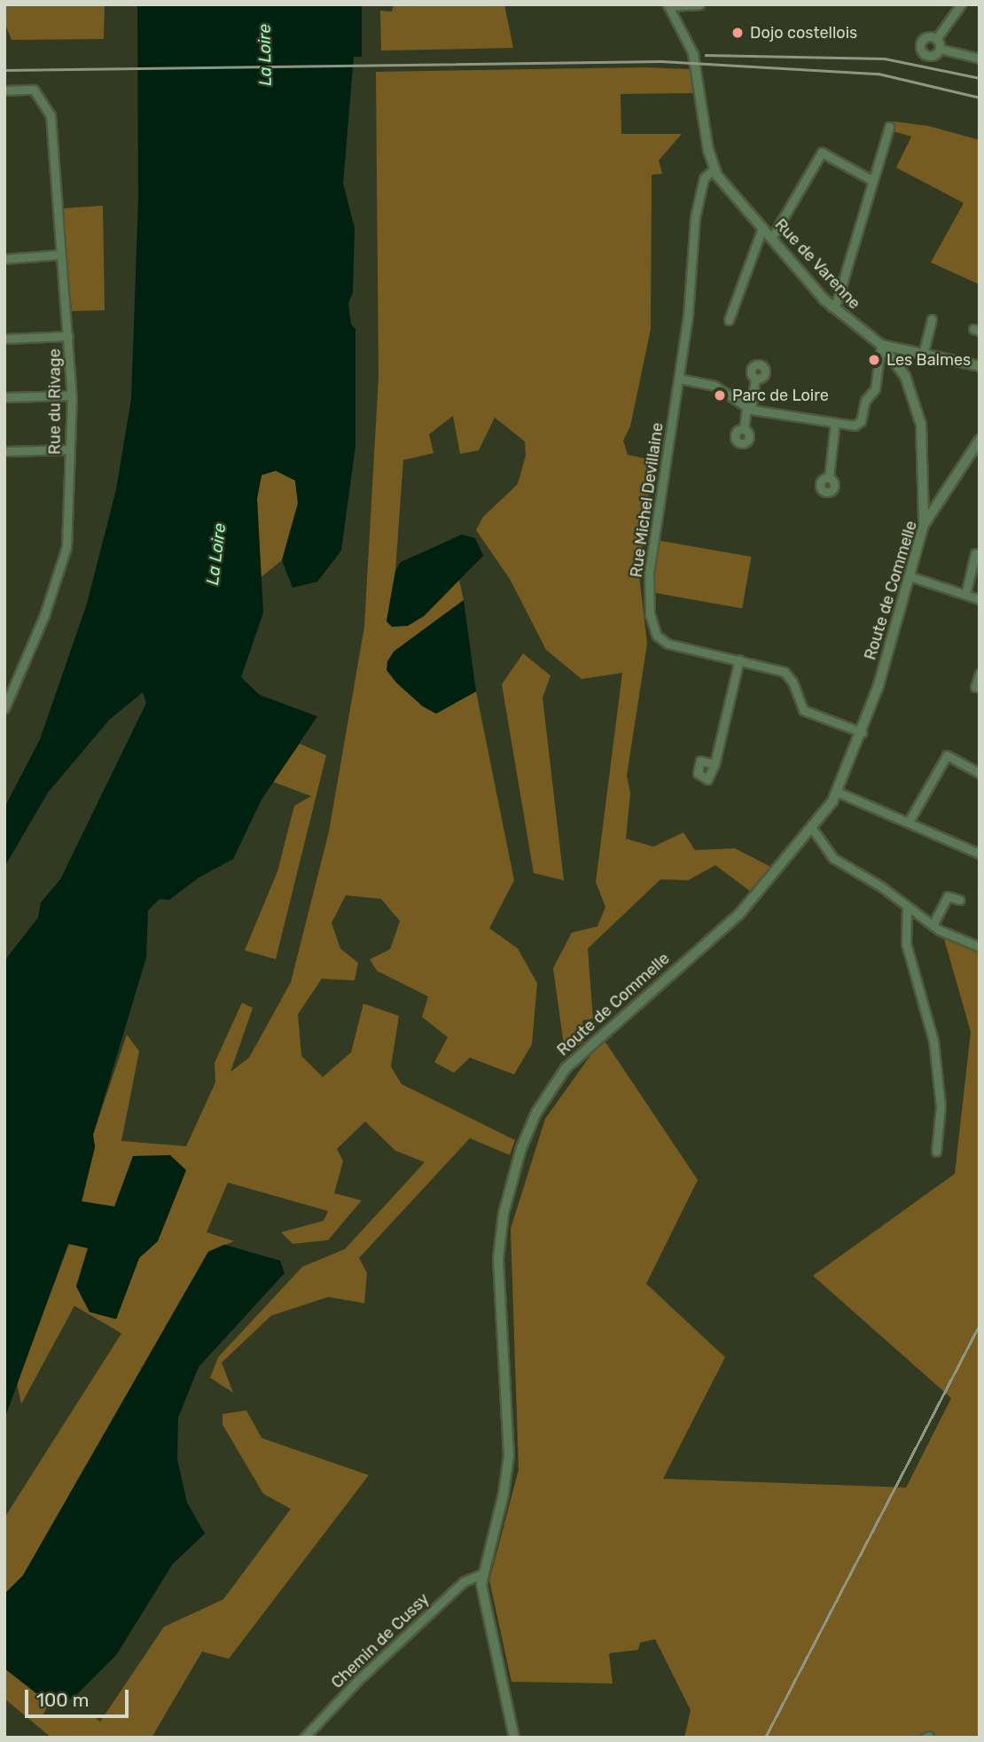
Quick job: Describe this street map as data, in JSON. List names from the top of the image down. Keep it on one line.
{"streets":{"street":["Rue de Varenne","Rue du Rivage","Rue Michel Devillaine","Route de Commelle","Chemin de Cussy"]},"crossings":[["Rue de Varenne","Rue Michel Devillaine"],["Rue de Varenne","Route de Commelle"],["Rue Michel Devillaine","Route de Commelle"],["Route de Commelle","Chemin de Cussy"]],"water":["La Loire"],"places":["Dojo costellois","Les Balmes","Parc de Loire"],"scale_bar":"100 m"}
